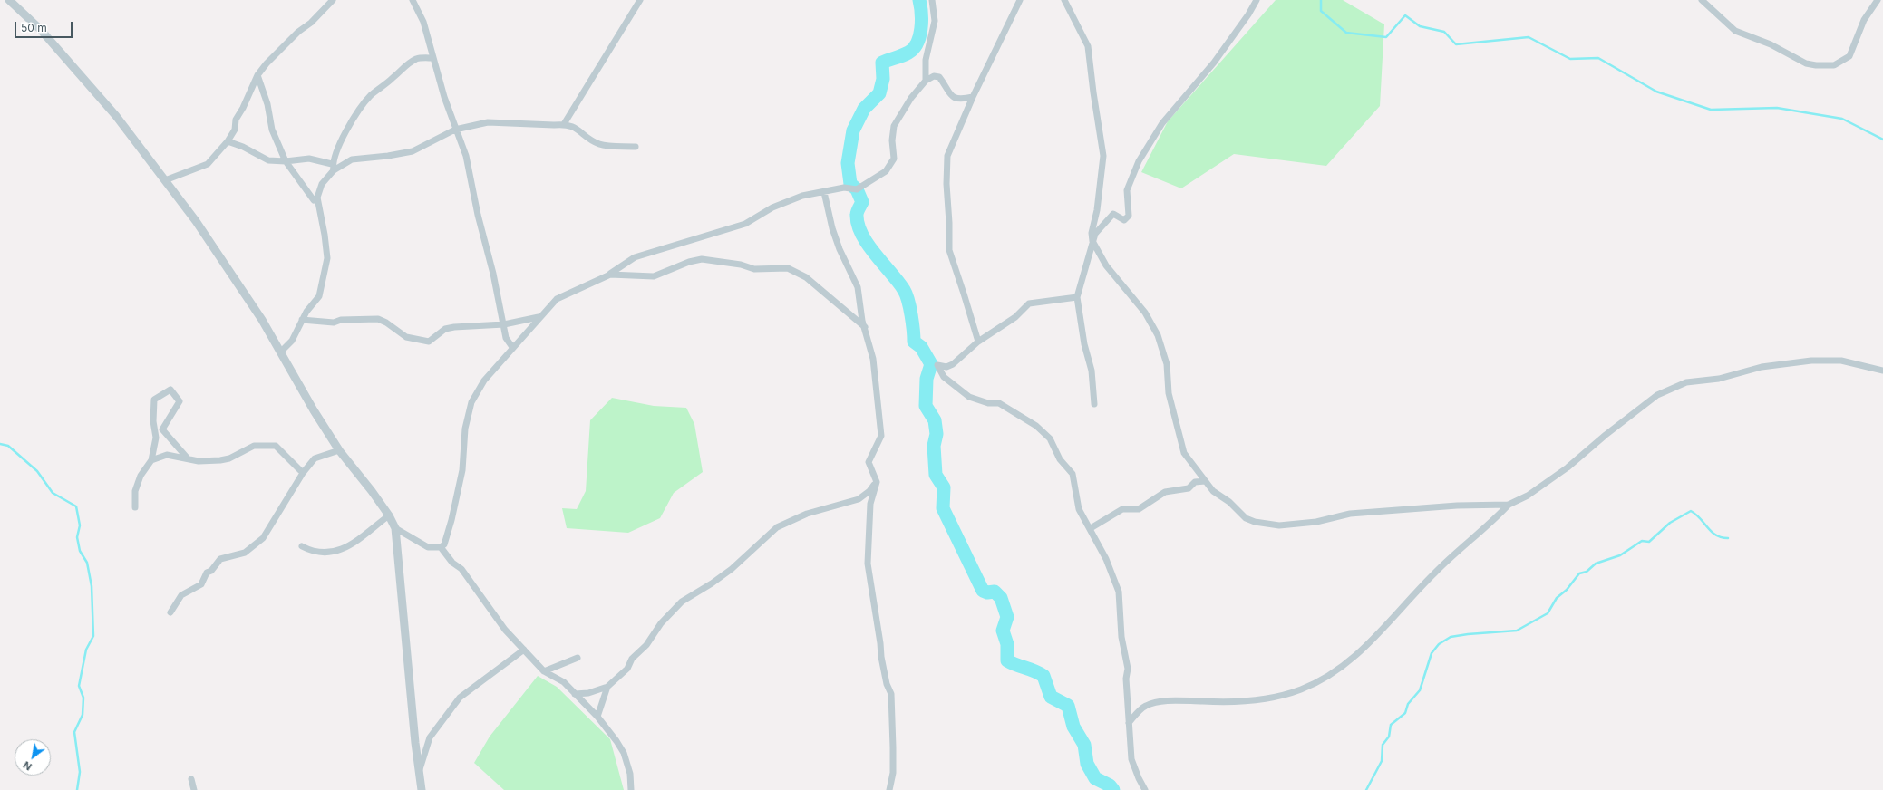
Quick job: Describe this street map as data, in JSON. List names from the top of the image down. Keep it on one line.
{"scale_bar":"50 m","north":"bottom left"}
